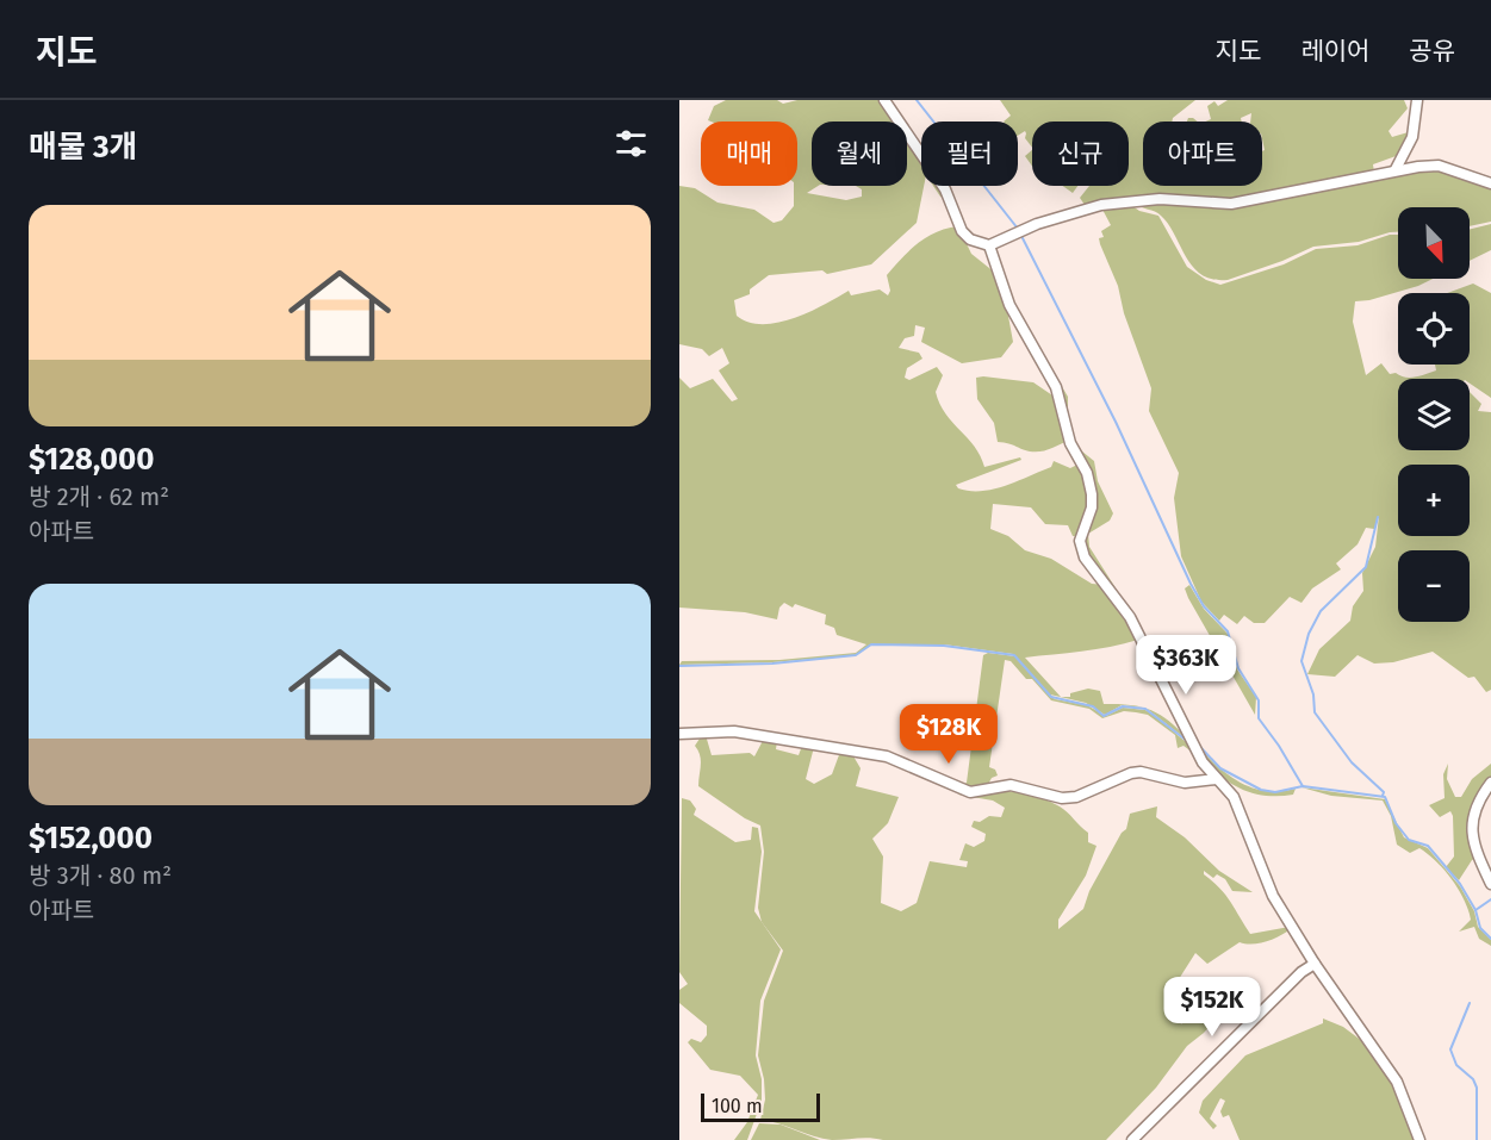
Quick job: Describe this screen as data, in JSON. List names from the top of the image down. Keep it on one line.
{"scale_bar":"100 m","north":"bottom right","page":{"header":"지도","nav":["지도","레이어","공유"],"heading":"매물 3개","chip":["매매","월세","필터","신규","아파트"],"list":[{"name":"$128,000","note":"방 2개 · 62 m² · 아파트"},{"name":"$152,000","note":"방 3개 · 80 m² · 아파트"}],"map_buttons":["+","−"],"price":["$363K","$128K","$152K"],"scale":"100 m"}}
